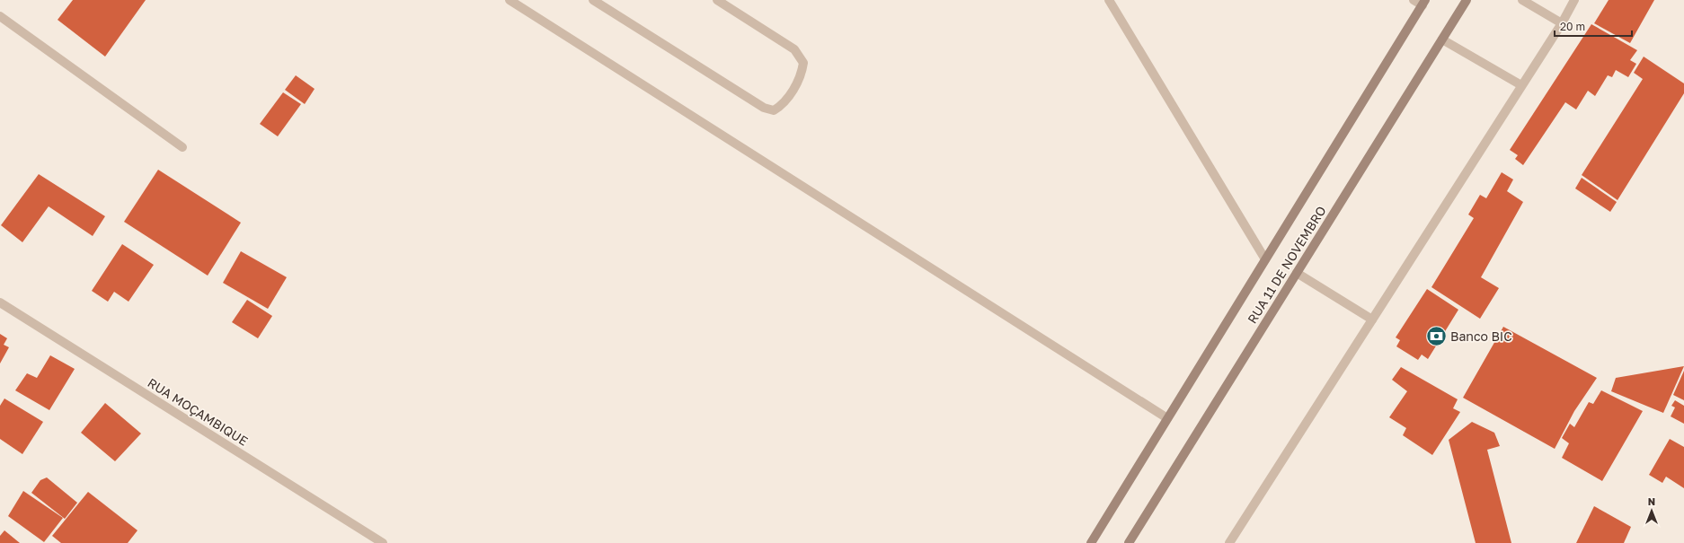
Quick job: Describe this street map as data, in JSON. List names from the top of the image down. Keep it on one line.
{"streets":{"main road":["RUA 11 DE NOVEMBRO"],"street":["RUA MOÇAMBIQUE"]},"places":{"bank":["Banco BIC"]},"scale_bar":"20 m","north":"top"}
